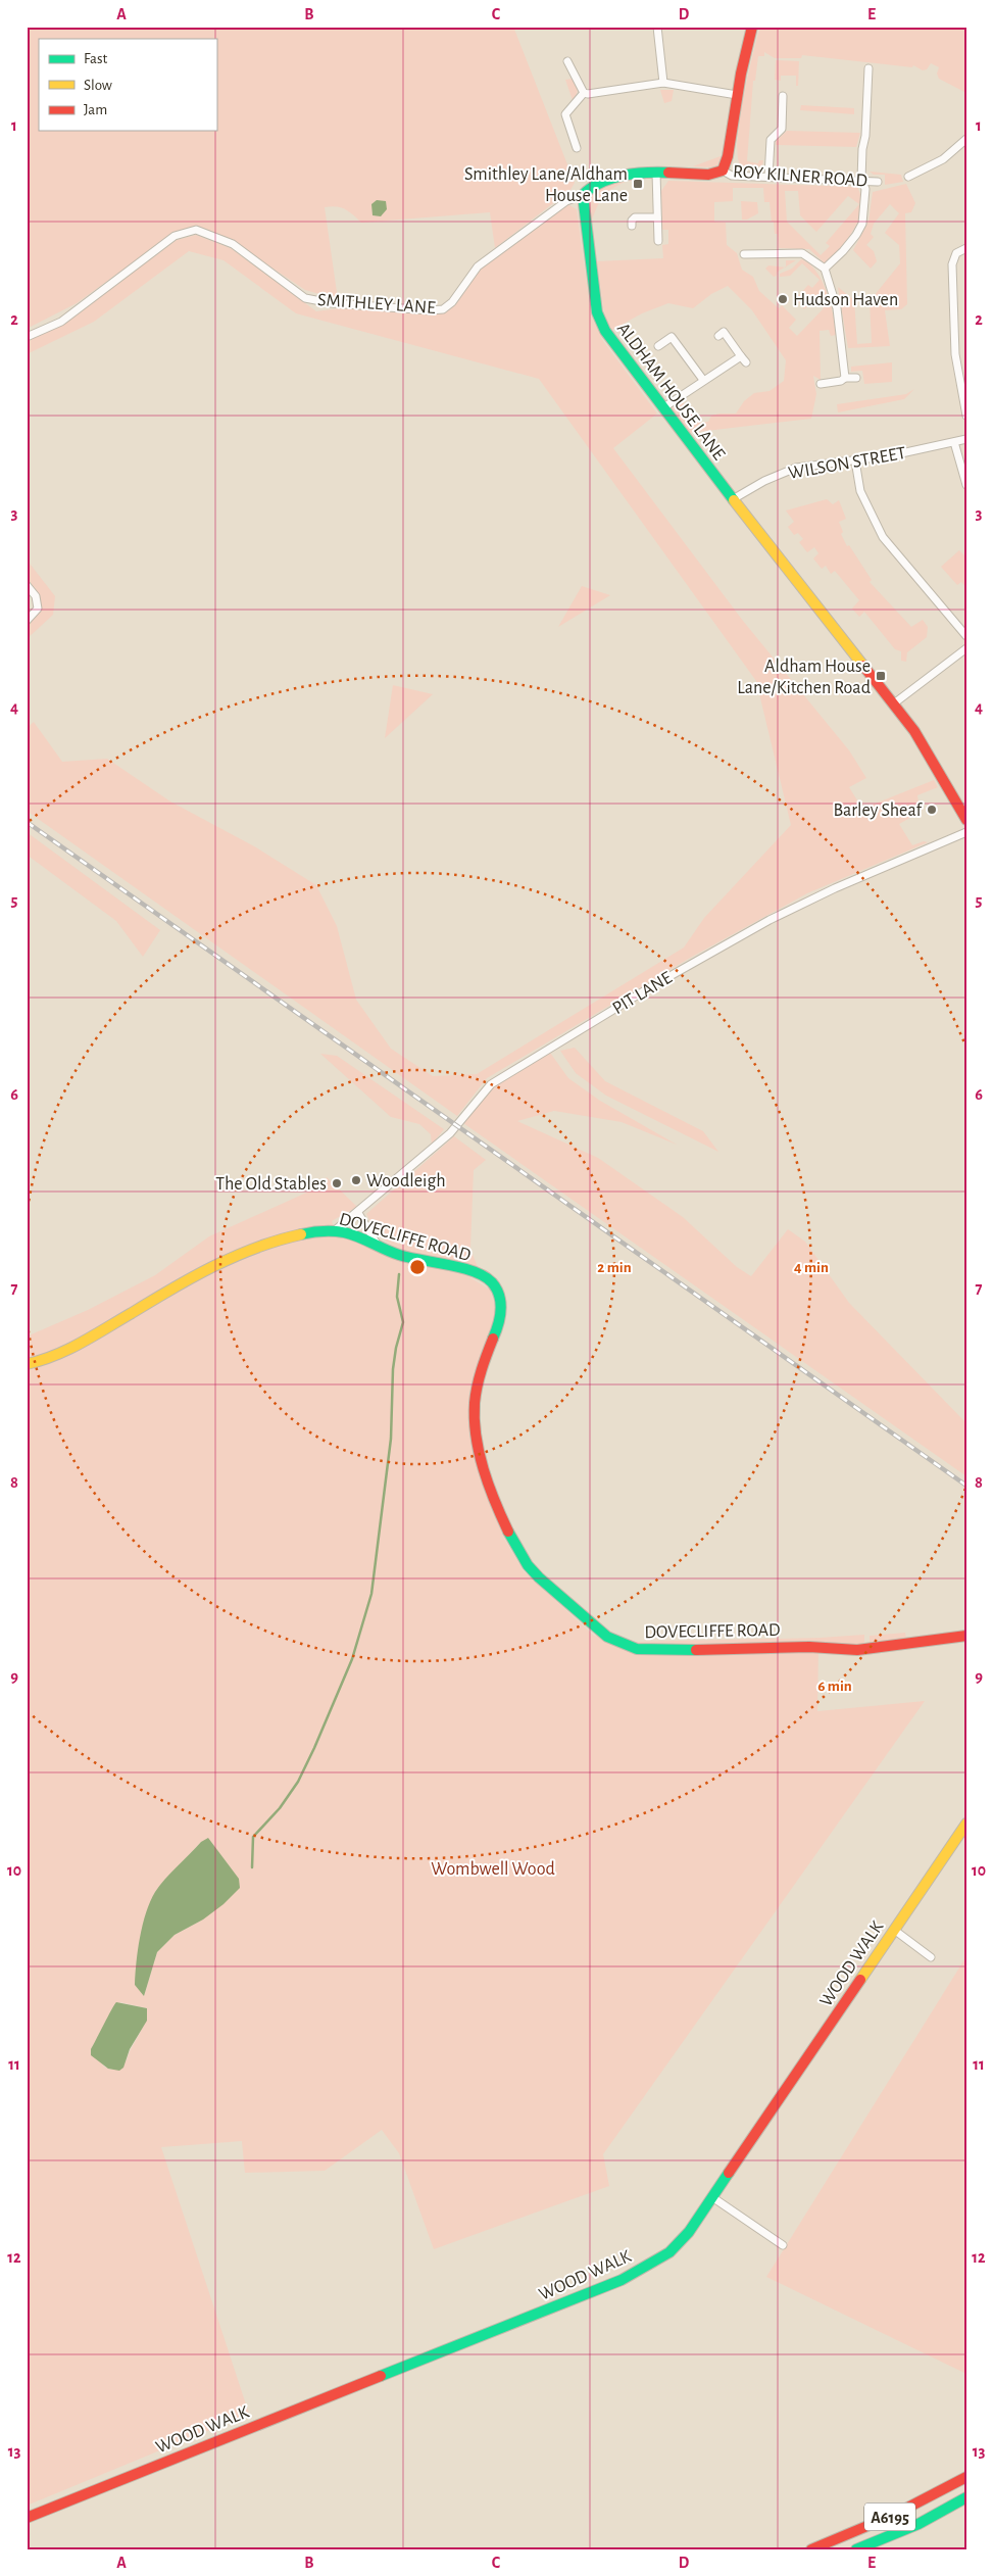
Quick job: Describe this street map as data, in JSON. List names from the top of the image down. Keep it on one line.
{"streets":{"main road":["ALDHAM HOUSE LANE","DOVECLIFFE ROAD","WOOD WALK","A6195"],"street":["ROY KILNER ROAD","SMITHLEY LANE","WILSON STREET","PIT LANE"]},"crossings":[["SMITHLEY LANE","ALDHAM HOUSE LANE"],["ALDHAM HOUSE LANE","WILSON STREET"],["PIT LANE","DOVECLIFFE ROAD"]],"parks":["Wombwell Wood"],"places":{"transit":["Smithley Lane/Aldham House Lane","Aldham House Lane/Kitchen Road"],"other":["Hudson Haven","Barley Sheaf","Woodleigh","The Old Stables"]},"legend":["Fast","Slow","Jam"],"grid":{"columns":["A","B","C","D","E"],"rows":["1","2","3","4","5","6","7","8","9","10","11","12","13"]},"rings":["2 min","4 min","6 min"]}
